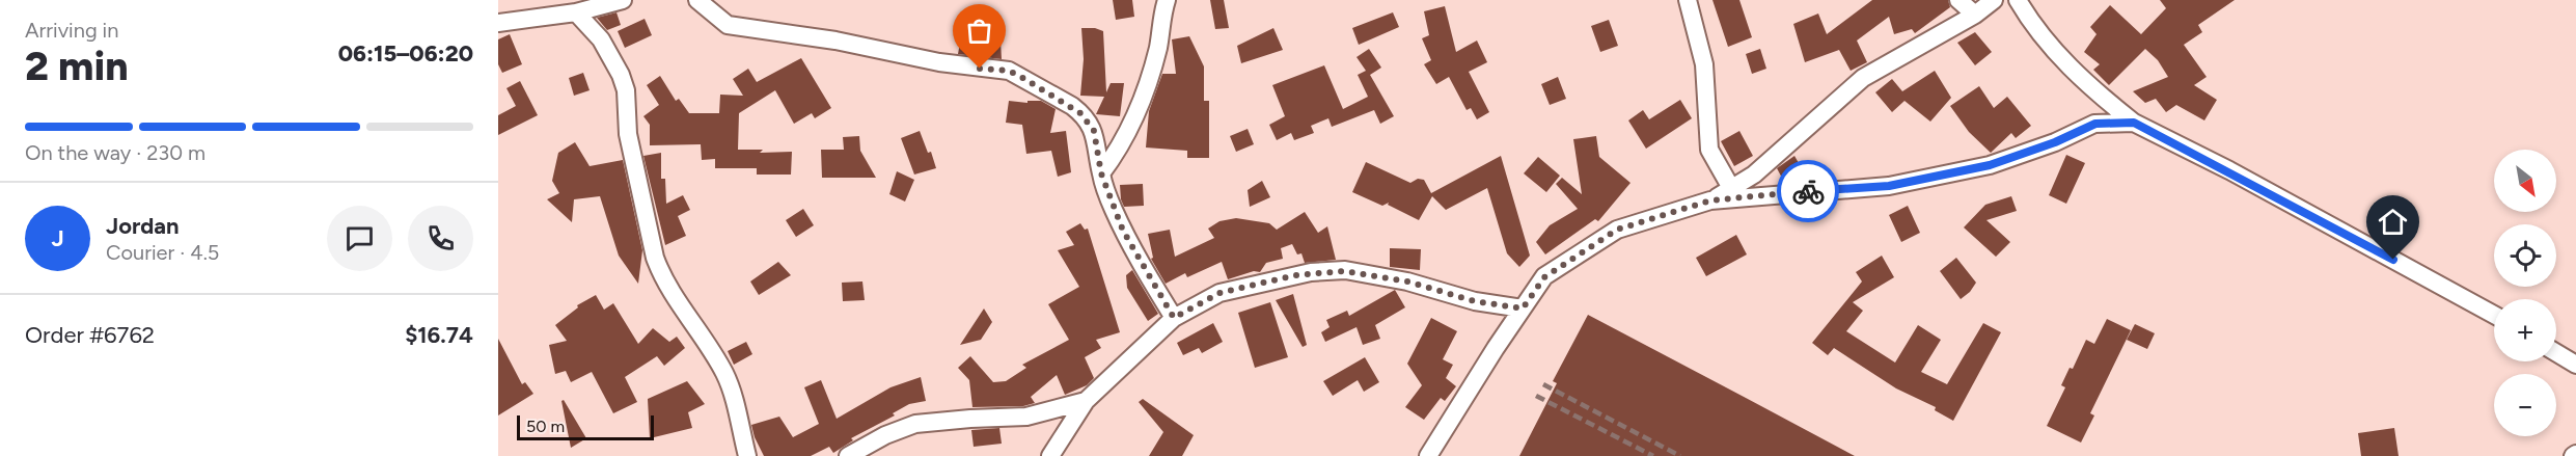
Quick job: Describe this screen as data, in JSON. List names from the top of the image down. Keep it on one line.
{"scale_bar":"50 m","north":"bottom right","page":{"heading":["2 min","Arriving in","06:15–06:20"],"panel":["Jordan","Courier · 4.5","Order #6762","$16.74"],"bar":"On the way · 230 m","map_buttons":["+","−"],"round":"J","scale":"50 m"}}
